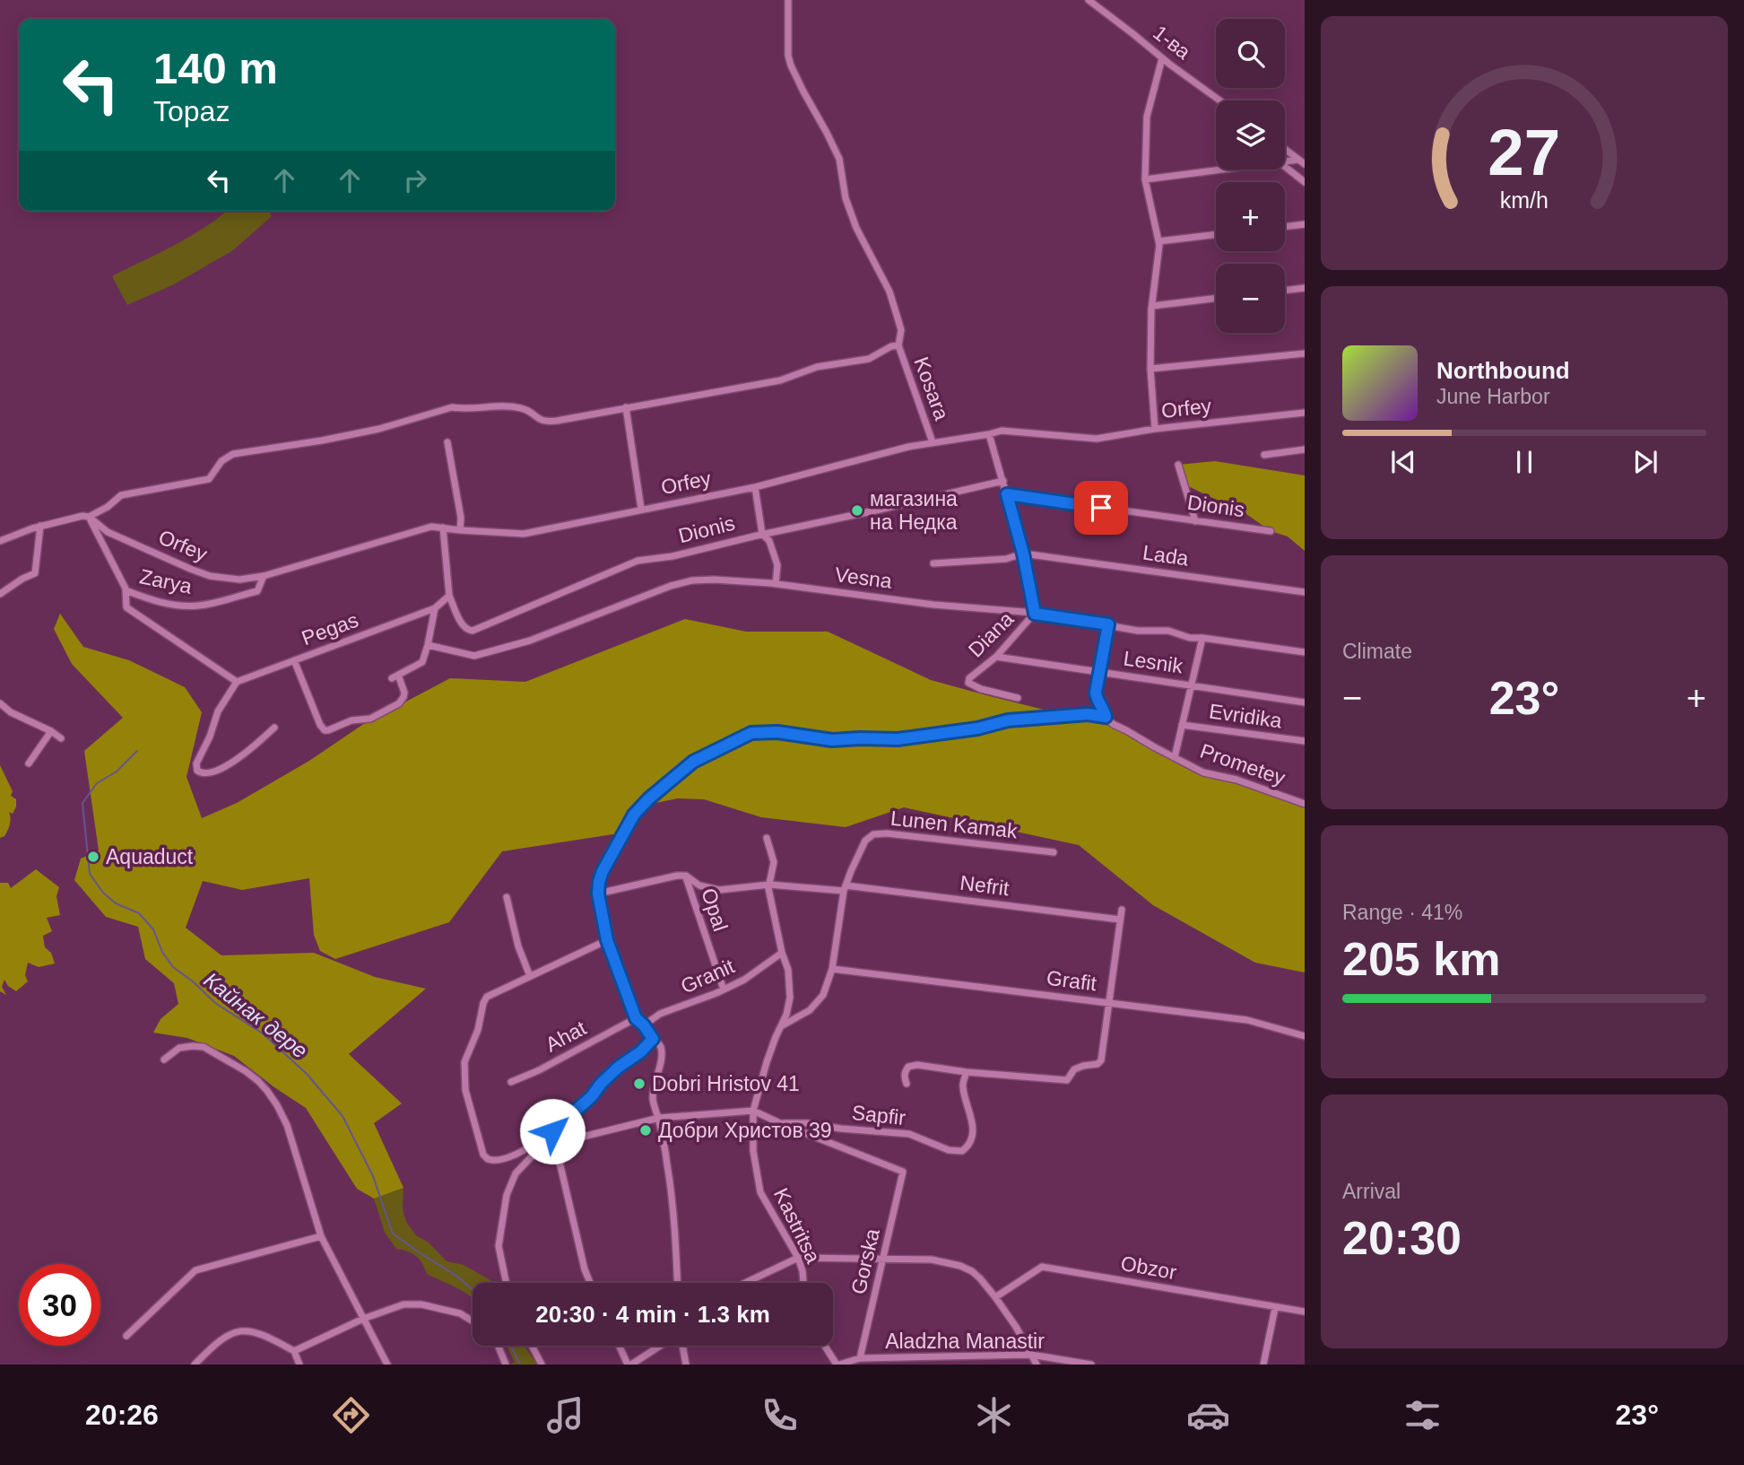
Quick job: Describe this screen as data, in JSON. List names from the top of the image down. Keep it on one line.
{"streets":{"street":["1-ва","Kosara","Orfey","Dionis","Lada","Vesna","Zarya","Pegas","Diana","Lesnik","Evridika","Prometey","Lunen Kamak","Nefrit","Opal","Granit","Grafit","Ahat","Sapfir","Kastritsa","Gorska","Obzor","Aladzha Manastir"]},"crossings":[["Kosara","Orfey"],["Orfey","Dionis"],["Orfey","Zarya"],["Vesna","Diana"],["Zarya","Pegas"],["Diana","Lesnik"],["Lunen Kamak","Nefrit"],["Nefrit","Opal"],["Nefrit","Kastritsa"],["Opal","Granit"],["Granit","Kastritsa"],["Sapfir","Gorska"],["Gorska","Aladzha Manastir"]],"water":["Кайнак дере"],"places":["магазина на Недка","Aquaduct","Dobri Hristov 41","Добри Христов 39"],"page":{"map_buttons":["+","−"],"turn":["140 m","Topaz"],"song":["Northbound","June Harbor"],"tile":["Climate",["Range · 41%","205 km"],["Arrival","20:30"]],"heat":["−","23°","+"],"limit":"30","trip":"20:30 · 4 min · 1.3 km","tabs":["20:26","23°"],"gauge":["27","km/h"]}}
